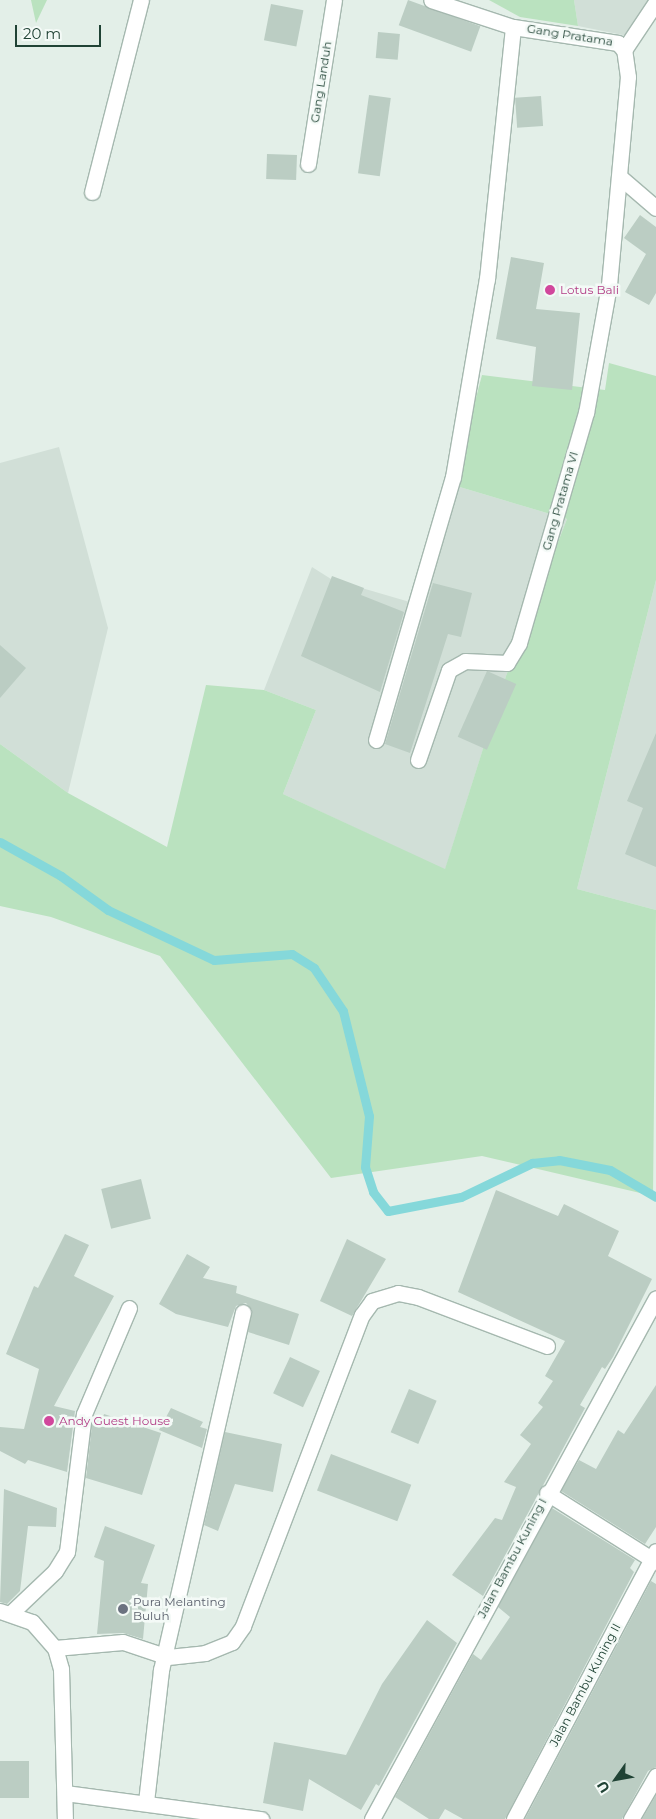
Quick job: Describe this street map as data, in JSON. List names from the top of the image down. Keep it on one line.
{"streets":{"street":["Gang Pratama","Gang Landuh","Gang Pratama VI","Jalan Bambu Kuning I","Jalan Bambu Kuning II"]},"crossings":[["Gang Pratama","Gang Pratama VI"]],"places":["Lotus Bali","Andy Guest House","Pura Melanting Buluh"],"scale_bar":"20 m","north":"bottom left"}
